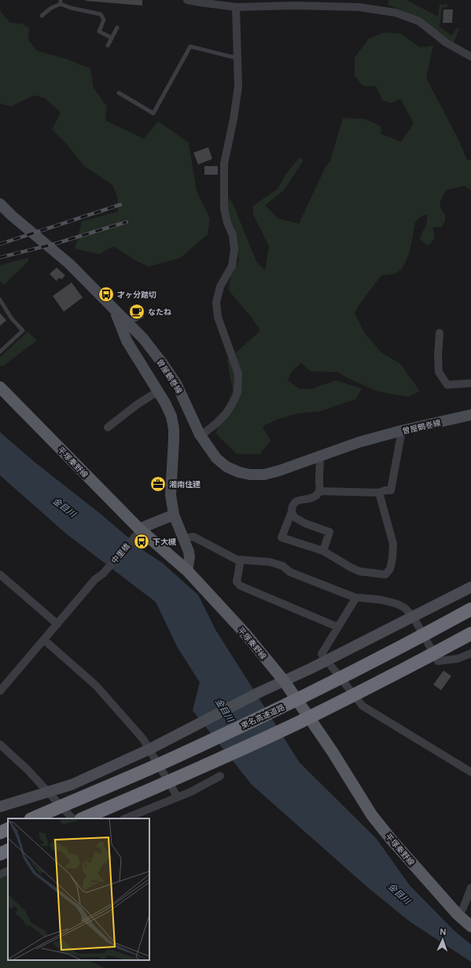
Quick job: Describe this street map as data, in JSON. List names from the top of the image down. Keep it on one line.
{"streets":{"highway":["東名高速道路"],"main road":["曽屋鶴巻線","平塚秦野線"],"street":["中里橋"]},"crossings":[["平塚秦野線","中里橋"]],"water":["金目川"],"places":{"bus stop":["才ヶ分踏切","下大槻"],"cafe":["なたね"],"office":["湘南住建"]},"north":"top"}
